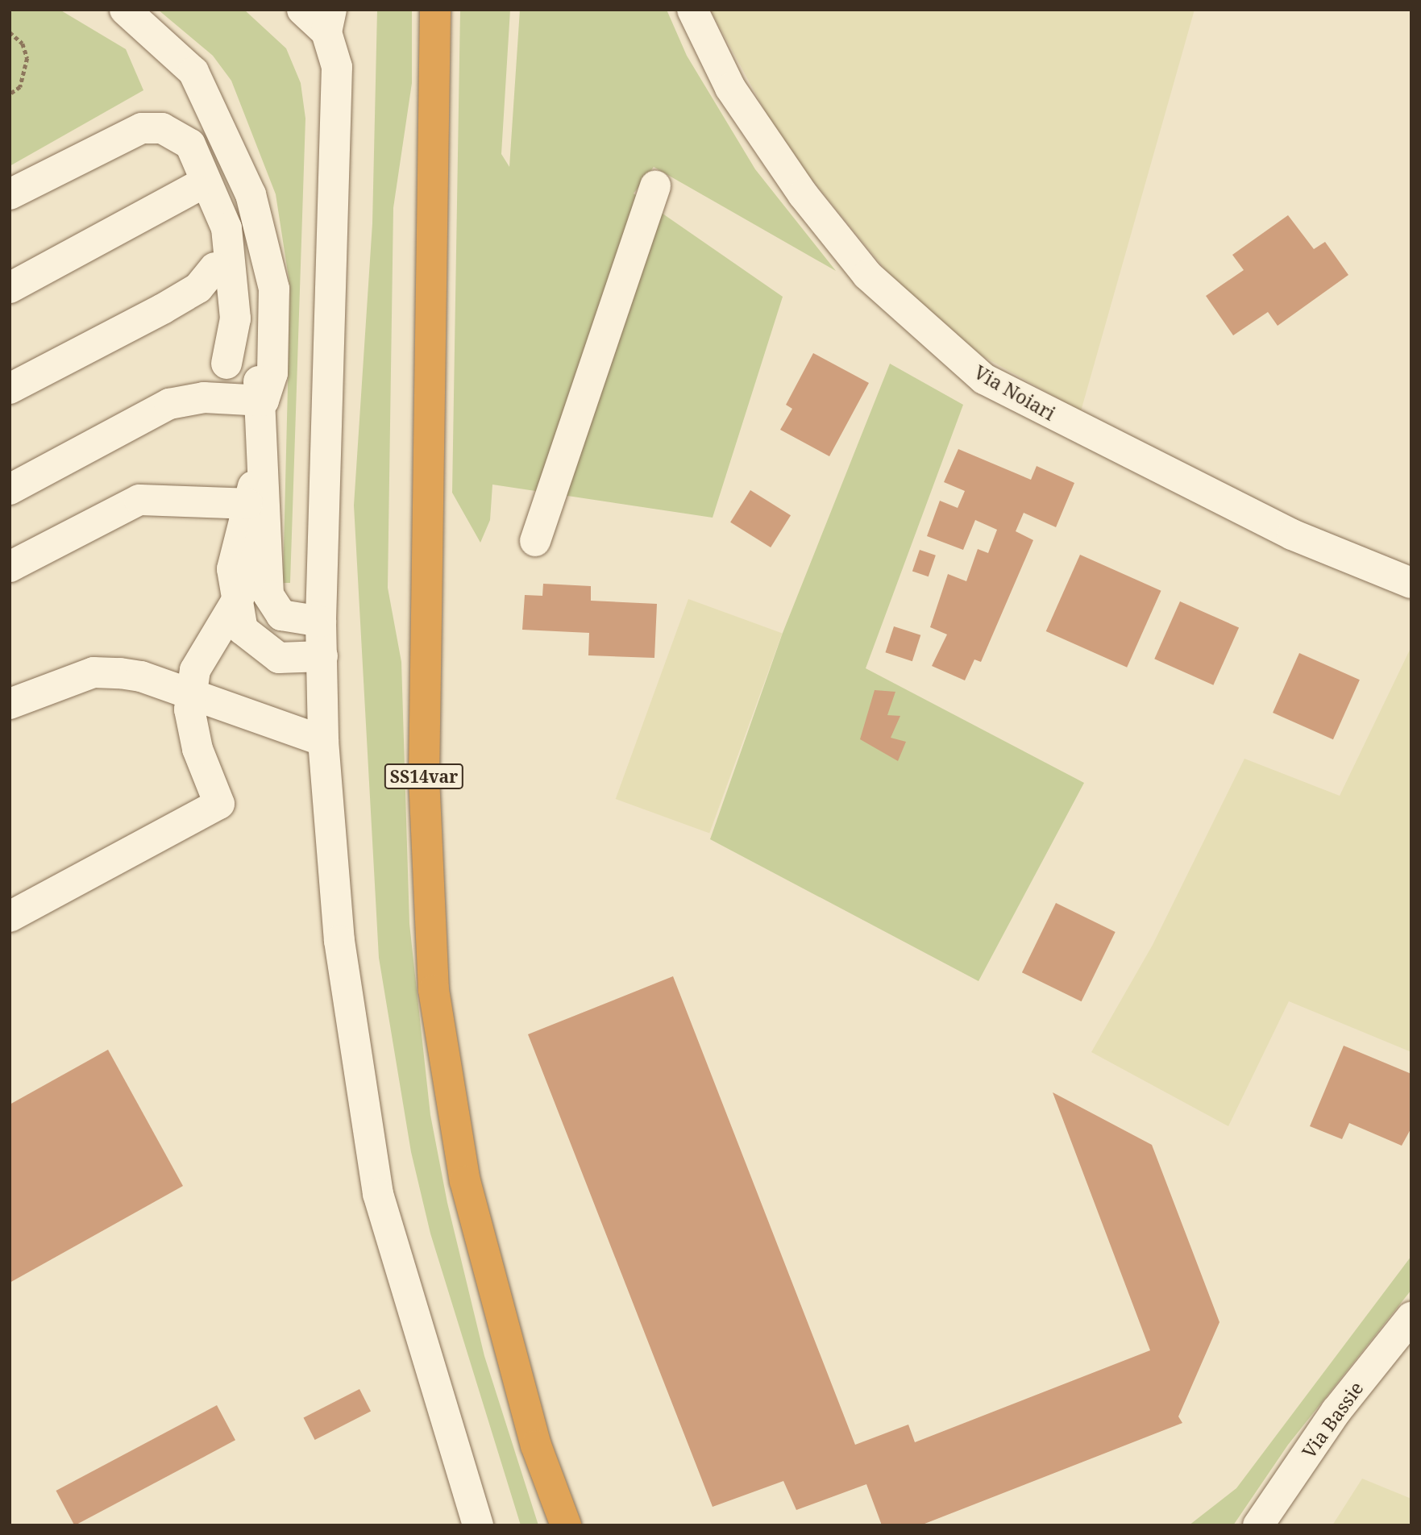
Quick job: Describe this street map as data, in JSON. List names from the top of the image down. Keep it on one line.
{"streets":{"highway":["SS14var"],"street":["Via Noiari","Via Bassie"]}}
